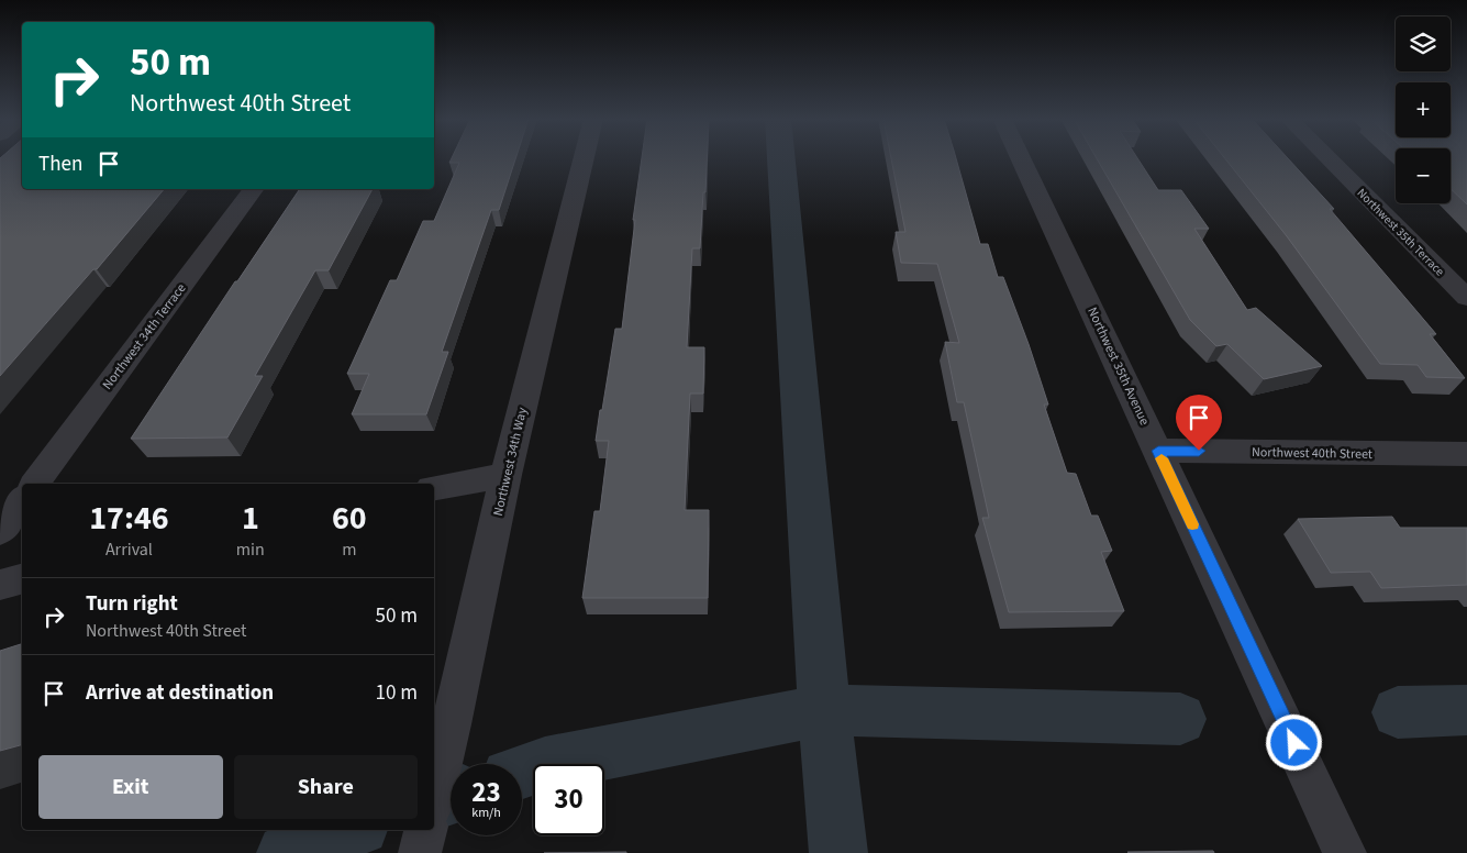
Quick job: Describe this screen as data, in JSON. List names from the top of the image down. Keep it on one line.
{"streets":{"street":["Northwest 35th Terrace","Northwest 34th Terrace","Northwest 35th Avenue","Northwest 40th Street","Northwest 34th Way"]},"crossings":[["Northwest 35th Avenue","Northwest 40th Street"]],"page":{"map_buttons":["+","−"],"turn":["50 m","Northwest 40th Street"],"then":"Then","eta":["17:46","Arrival","1","min","60","m"],"list":[{"name":"Turn right","note":"Northwest 40th Street","value":"50 m"},{"name":"Arrive at destination","value":"10 m"}],"buttons":["Exit","Share"],"speed":"23 km/h","limit":"30"}}
